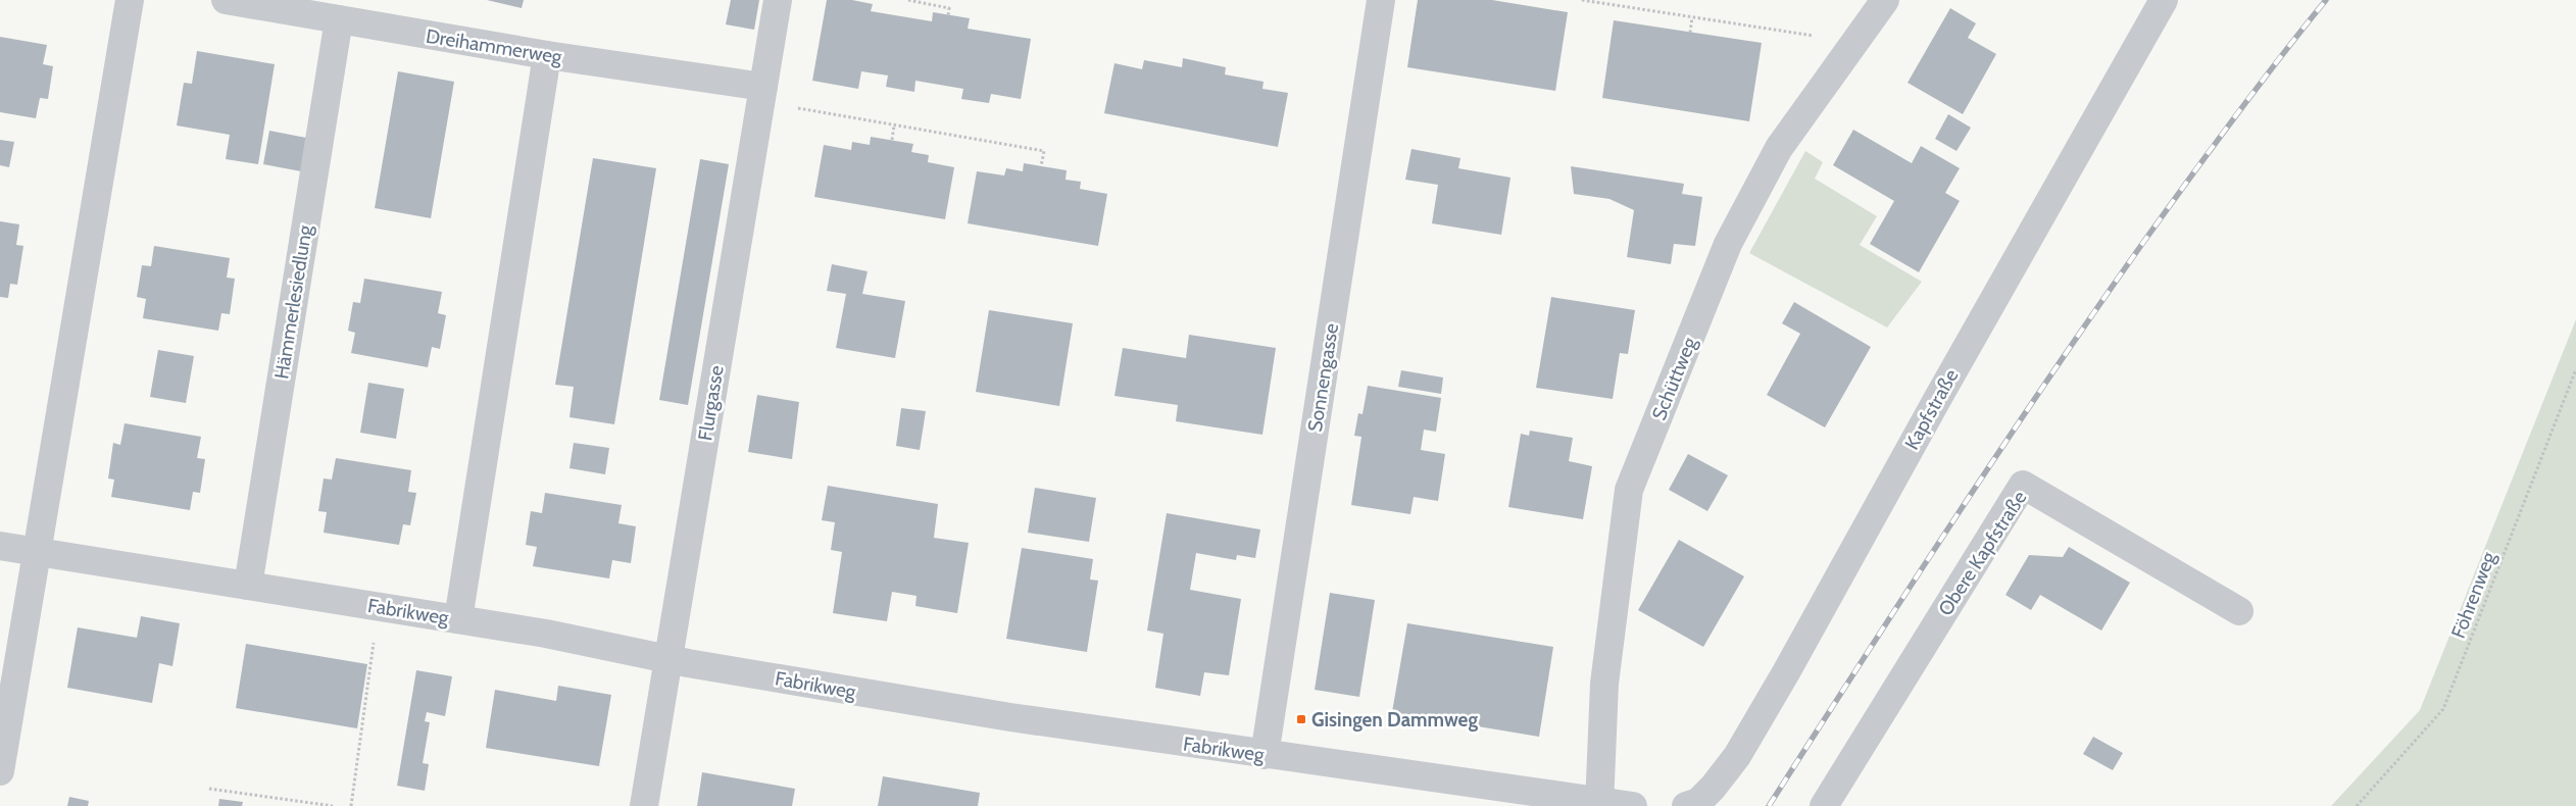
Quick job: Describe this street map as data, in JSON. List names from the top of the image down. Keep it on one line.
{"streets":{"street":["Dreihammerweg","Hämmerlesiedlung","Sonnengasse","Schüttweg","Flurgasse","Kapfstraße","Obere Kapfstraße","Fabrikweg"],"path":["Föhrenweg"]},"crossings":[["Dreihammerweg","Hämmerlesiedlung"],["Dreihammerweg","Flurgasse"],["Hämmerlesiedlung","Fabrikweg"],["Sonnengasse","Fabrikweg"],["Schüttweg","Fabrikweg"],["Flurgasse","Fabrikweg"]],"places":{"transit":["Gisingen Dammweg"]}}
